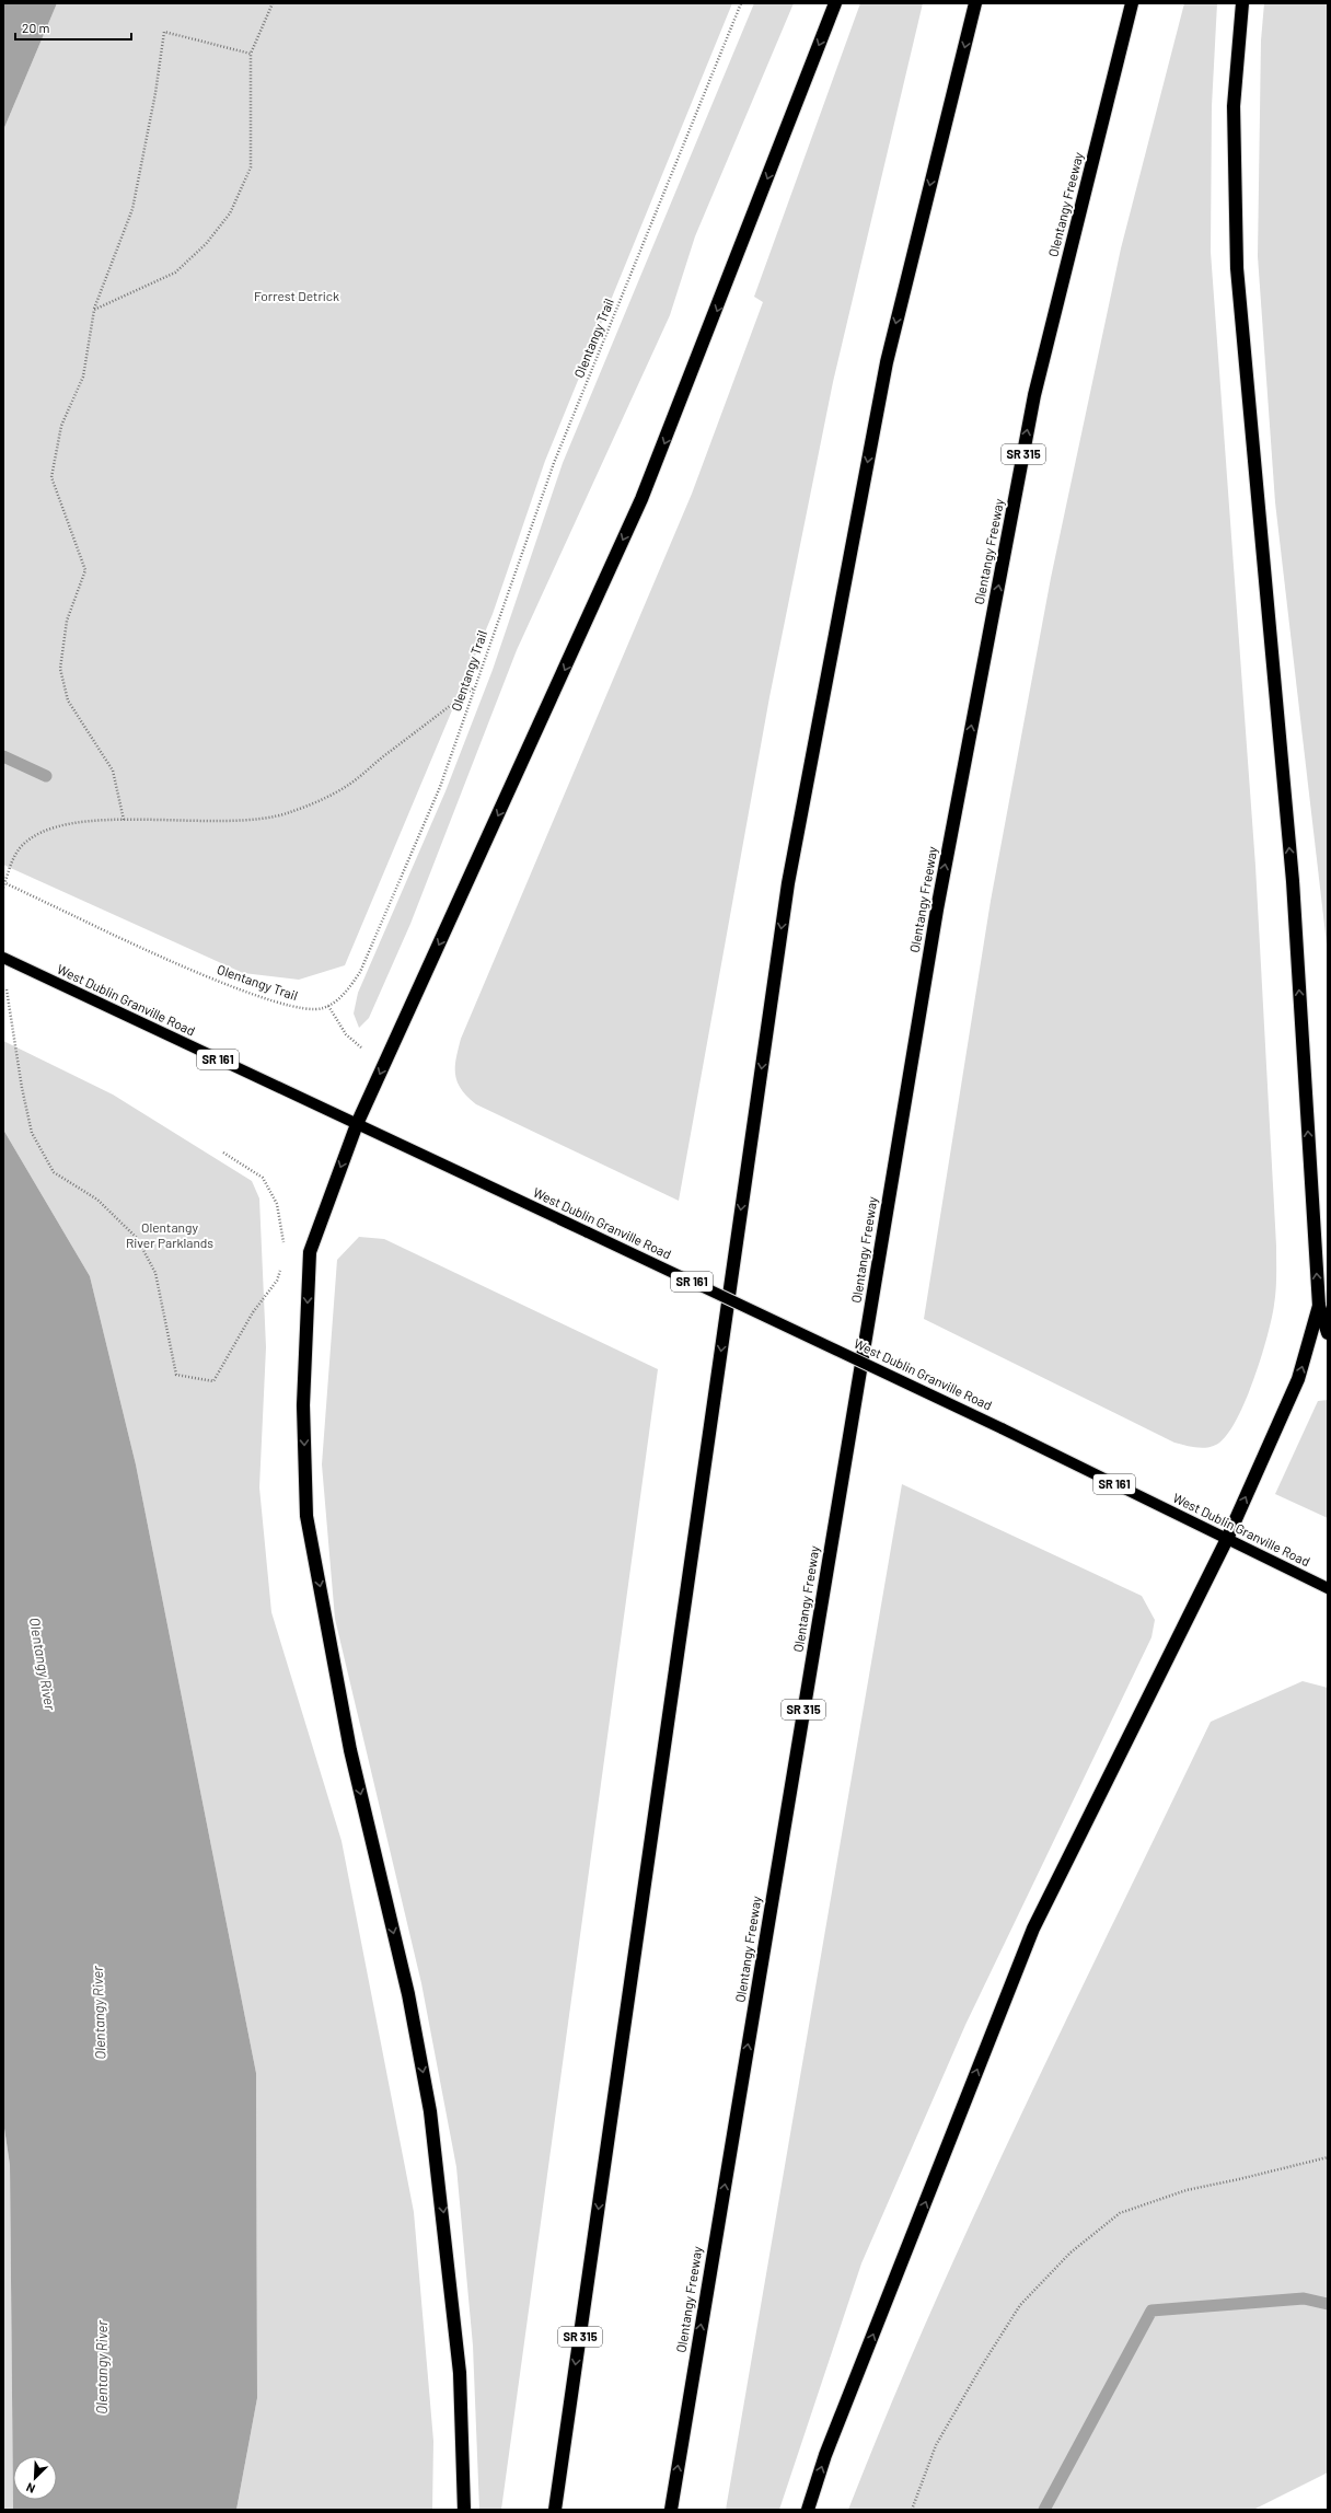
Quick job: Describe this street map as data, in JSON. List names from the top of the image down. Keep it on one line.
{"streets":{"highway":["Olentangy Freeway","SR 315"],"main road":["West Dublin Granville Road","SR 161"],"path":["Olentangy Trail"]},"one_way":["Olentangy Freeway"],"water":["Olentangy River"],"parks":["Forrest Detrick","Olentangy River Parklands"],"scale_bar":"20 m","north":"bottom left"}
